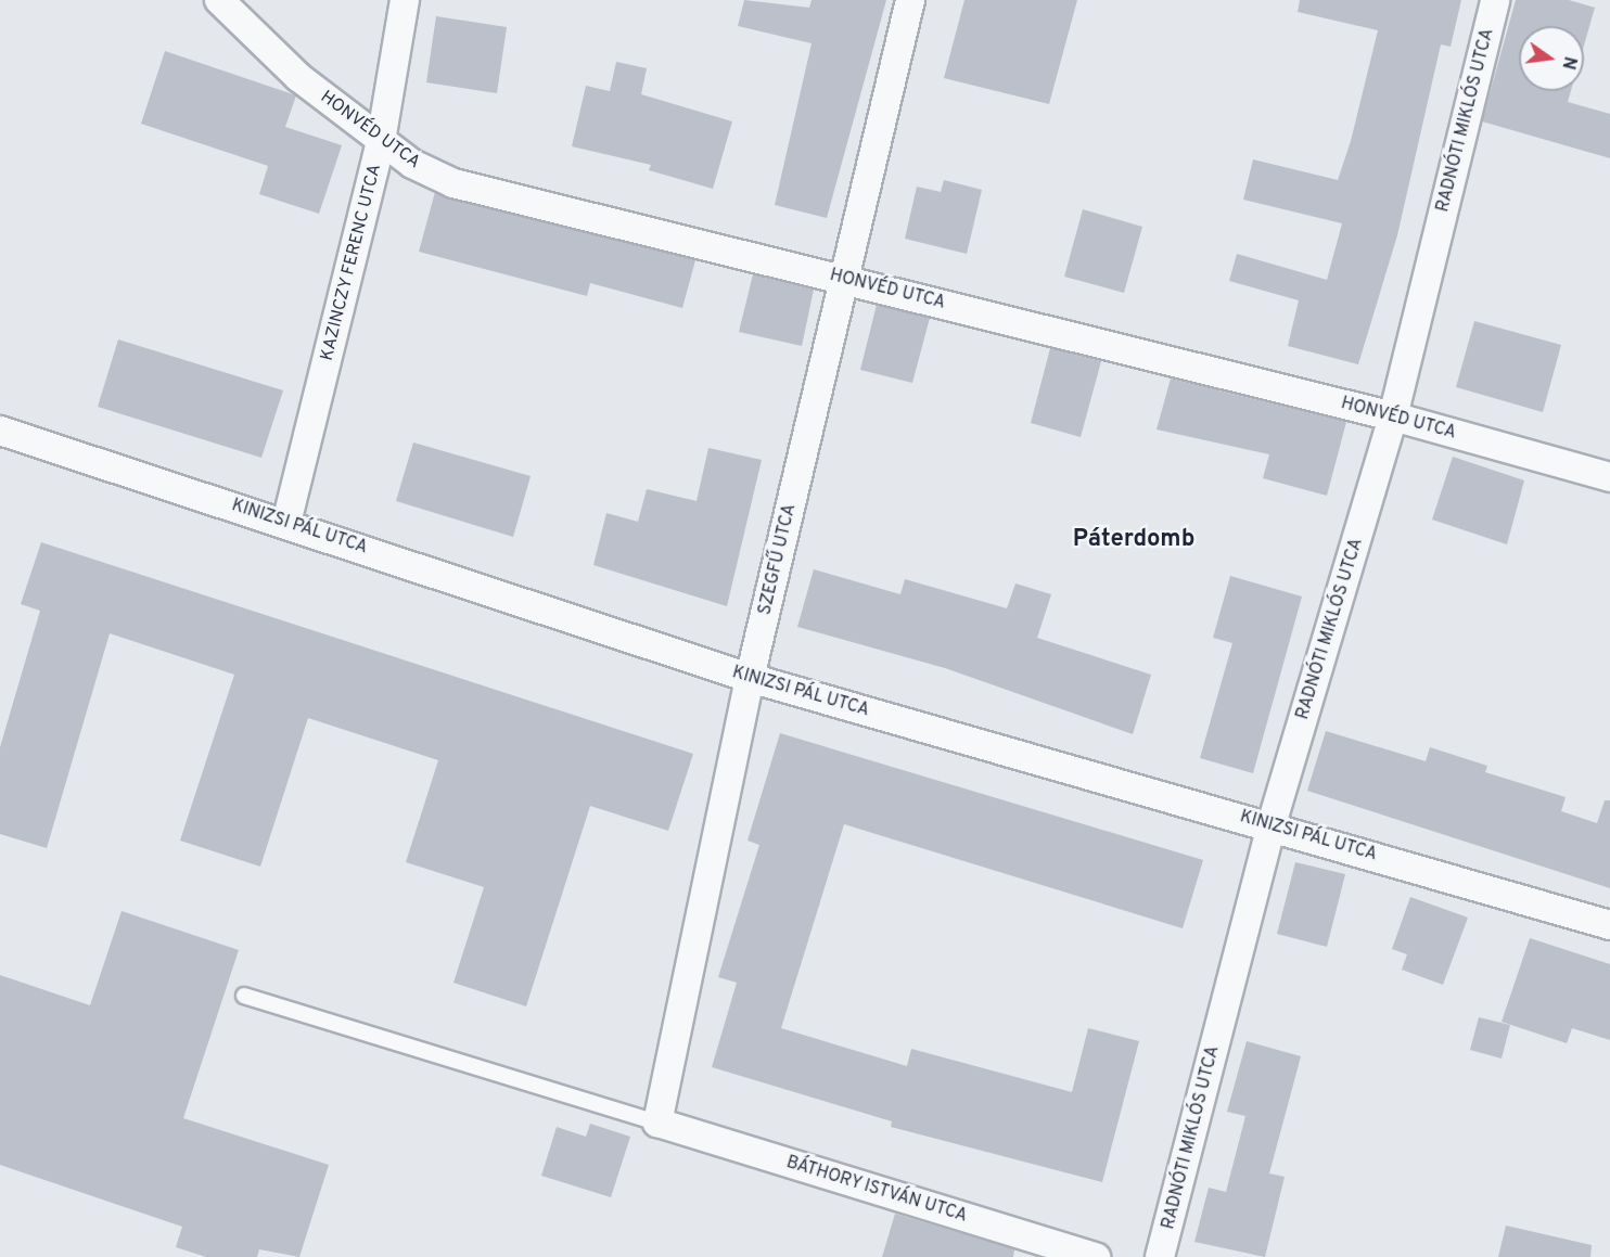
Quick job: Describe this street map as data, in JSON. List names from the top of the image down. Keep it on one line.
{"streets":{"street":["RADNÓTI MIKLÓS UTCA","HONVÉD UTCA","KAZINCZY FERENC UTCA","KINIZSI PÁL UTCA","SZEGFŰ UTCA","BÁTHORY ISTVÁN UTCA"]},"crossings":[["RADNÓTI MIKLÓS UTCA","HONVÉD UTCA"],["RADNÓTI MIKLÓS UTCA","KINIZSI PÁL UTCA"],["HONVÉD UTCA","KAZINCZY FERENC UTCA"],["HONVÉD UTCA","SZEGFŰ UTCA"],["KAZINCZY FERENC UTCA","KINIZSI PÁL UTCA"],["KINIZSI PÁL UTCA","SZEGFŰ UTCA"],["SZEGFŰ UTCA","BÁTHORY ISTVÁN UTCA"]],"districts":["Páterdomb"],"north":"right"}
